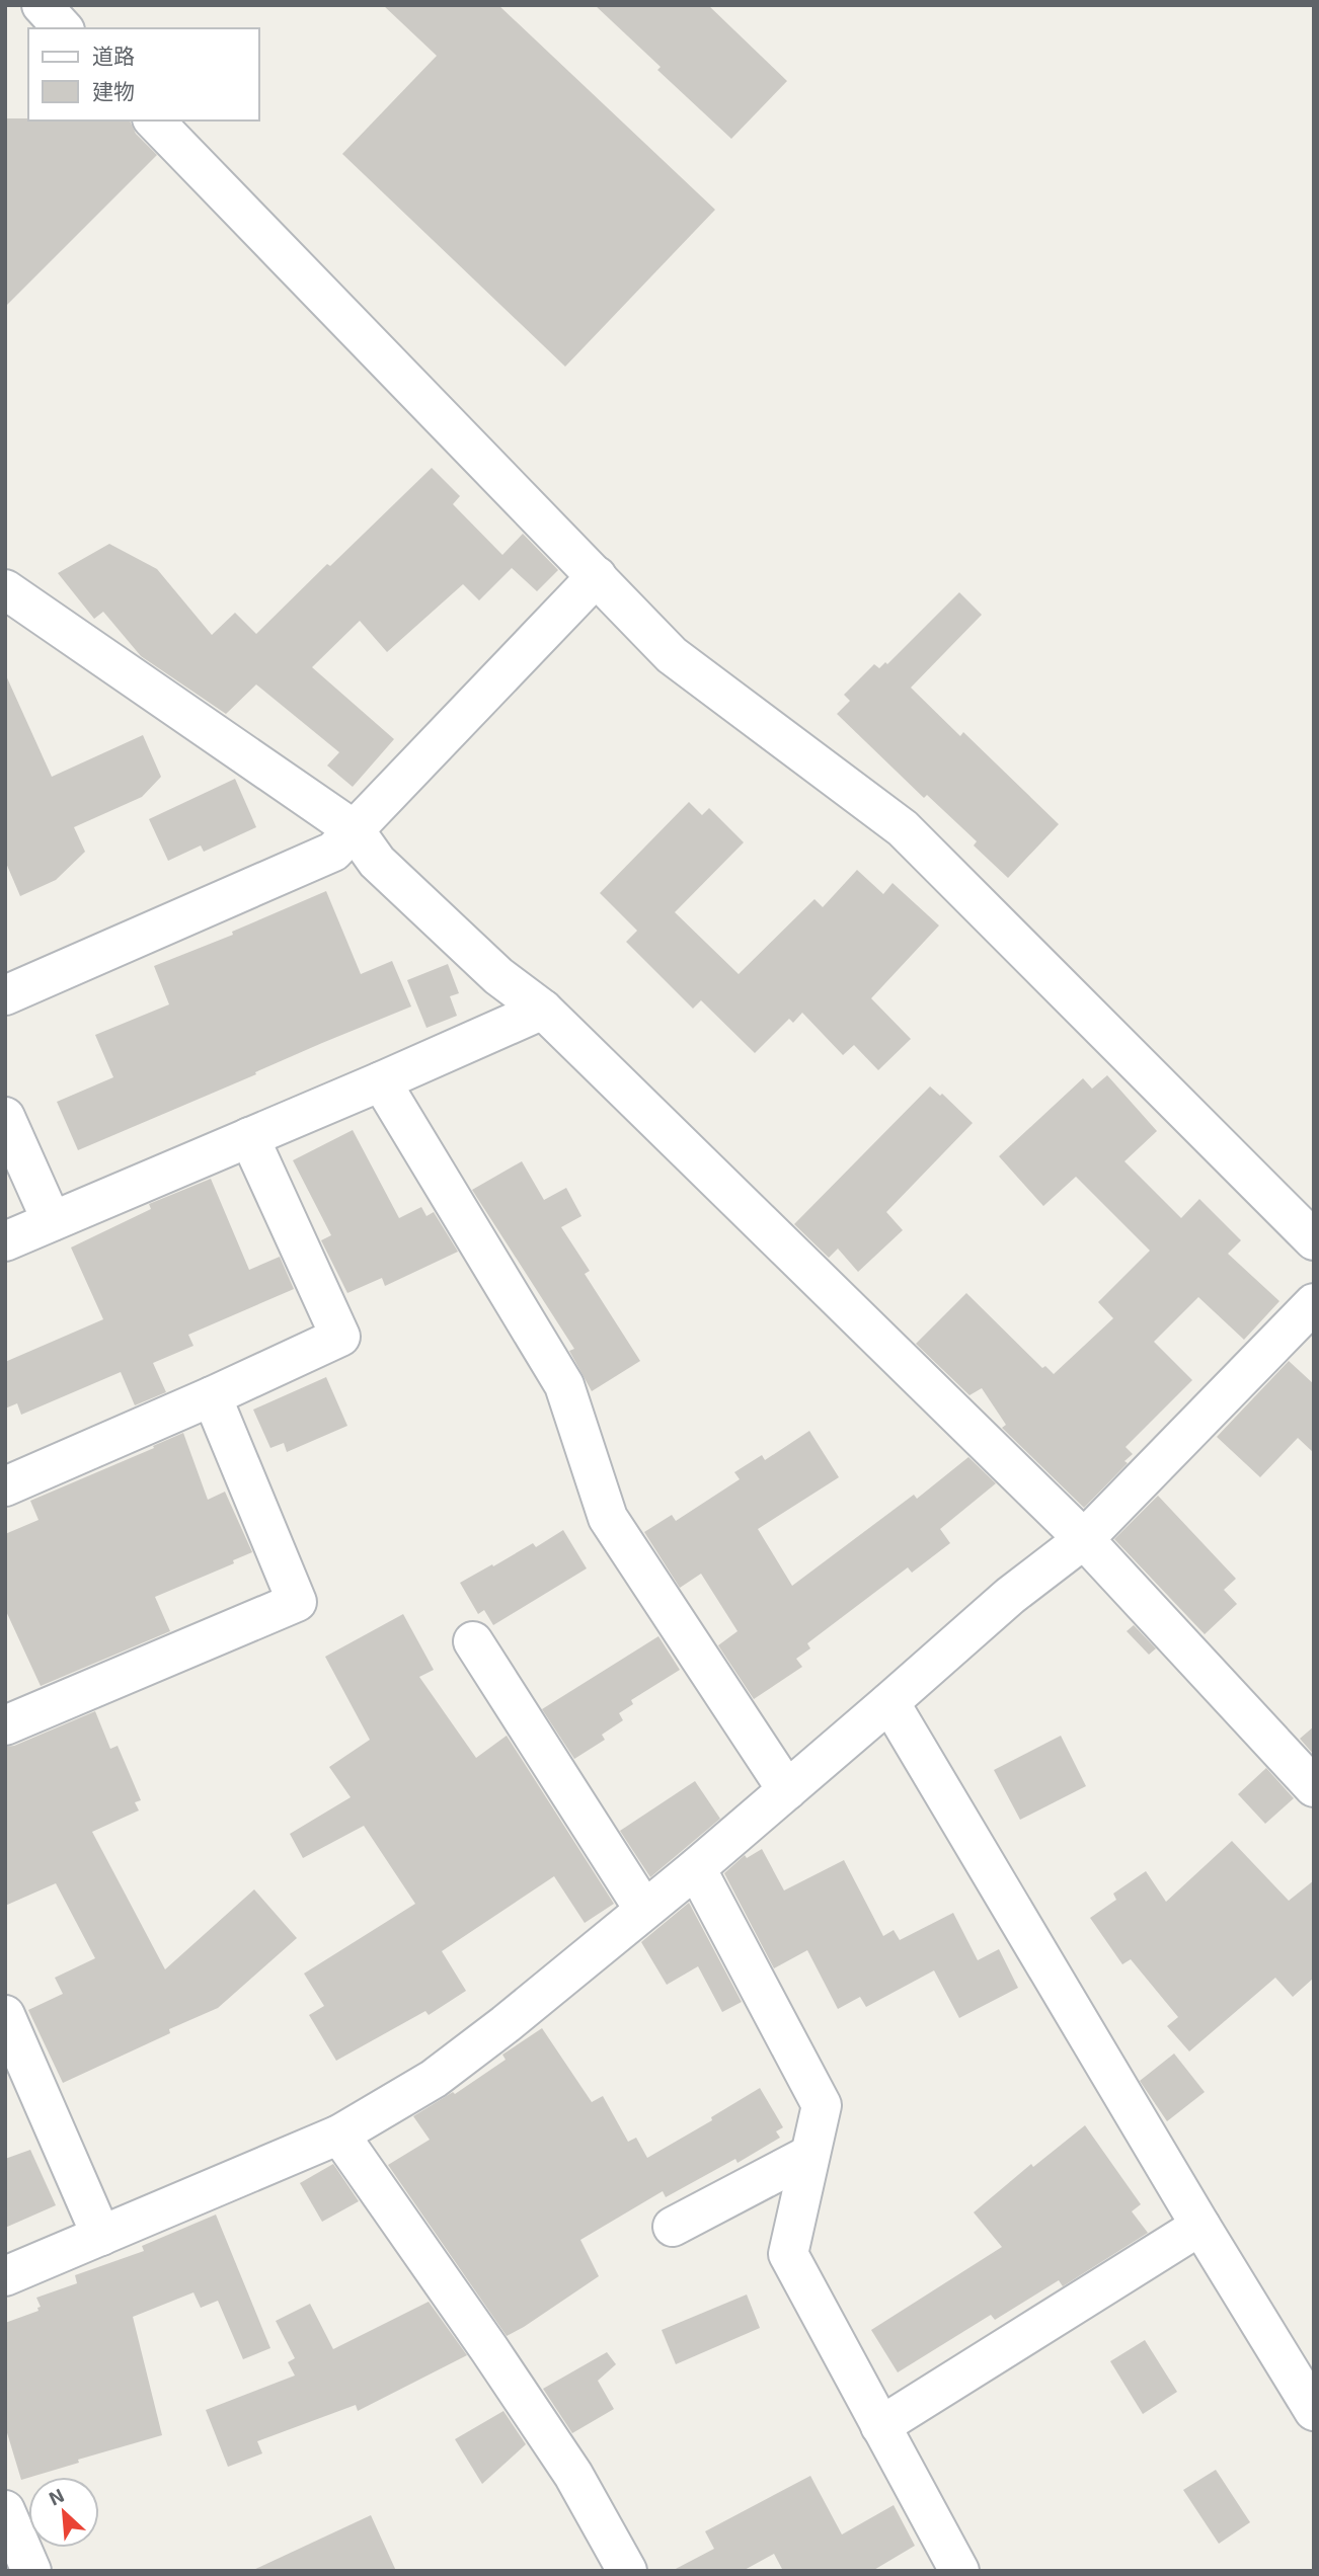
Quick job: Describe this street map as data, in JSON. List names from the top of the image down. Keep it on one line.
{"legend":["道路","建物"],"north":"top left"}
